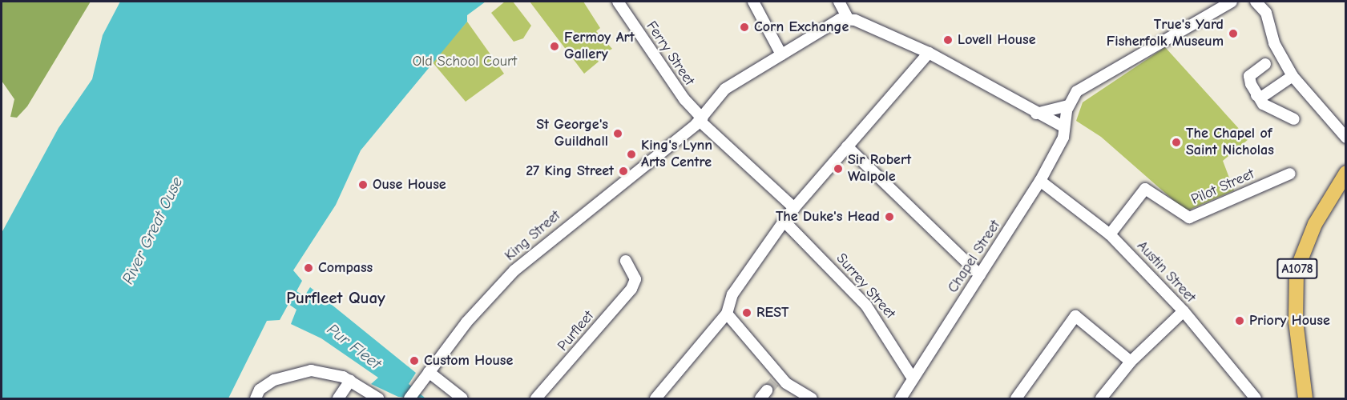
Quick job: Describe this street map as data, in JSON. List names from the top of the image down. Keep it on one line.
{"streets":{"main road":["A1078"],"street":["Ferry Street","Pilot Street","King Street","Chapel Street","Austin Street","Surrey Street","Purfleet"]},"crossings":[["Ferry Street","King Street"],["Pilot Street","Austin Street"],["Chapel Street","Austin Street"],["Chapel Street","Surrey Street"]],"districts":["Purfleet Quay"],"water":["River Great Ouse","Pur Fleet"],"parks":["Old School Court"],"places":["Corn Exchange","True's Yard Fisherfolk Museum","Lovell House","Fermoy Art Gallery","St George's Guildhall","The Chapel of Saint Nicholas","King's Lynn Arts Centre","Sir Robert Walpole","27 King Street","Ouse House","The Duke's Head","Compass","REST","Priory House","Custom House"]}
